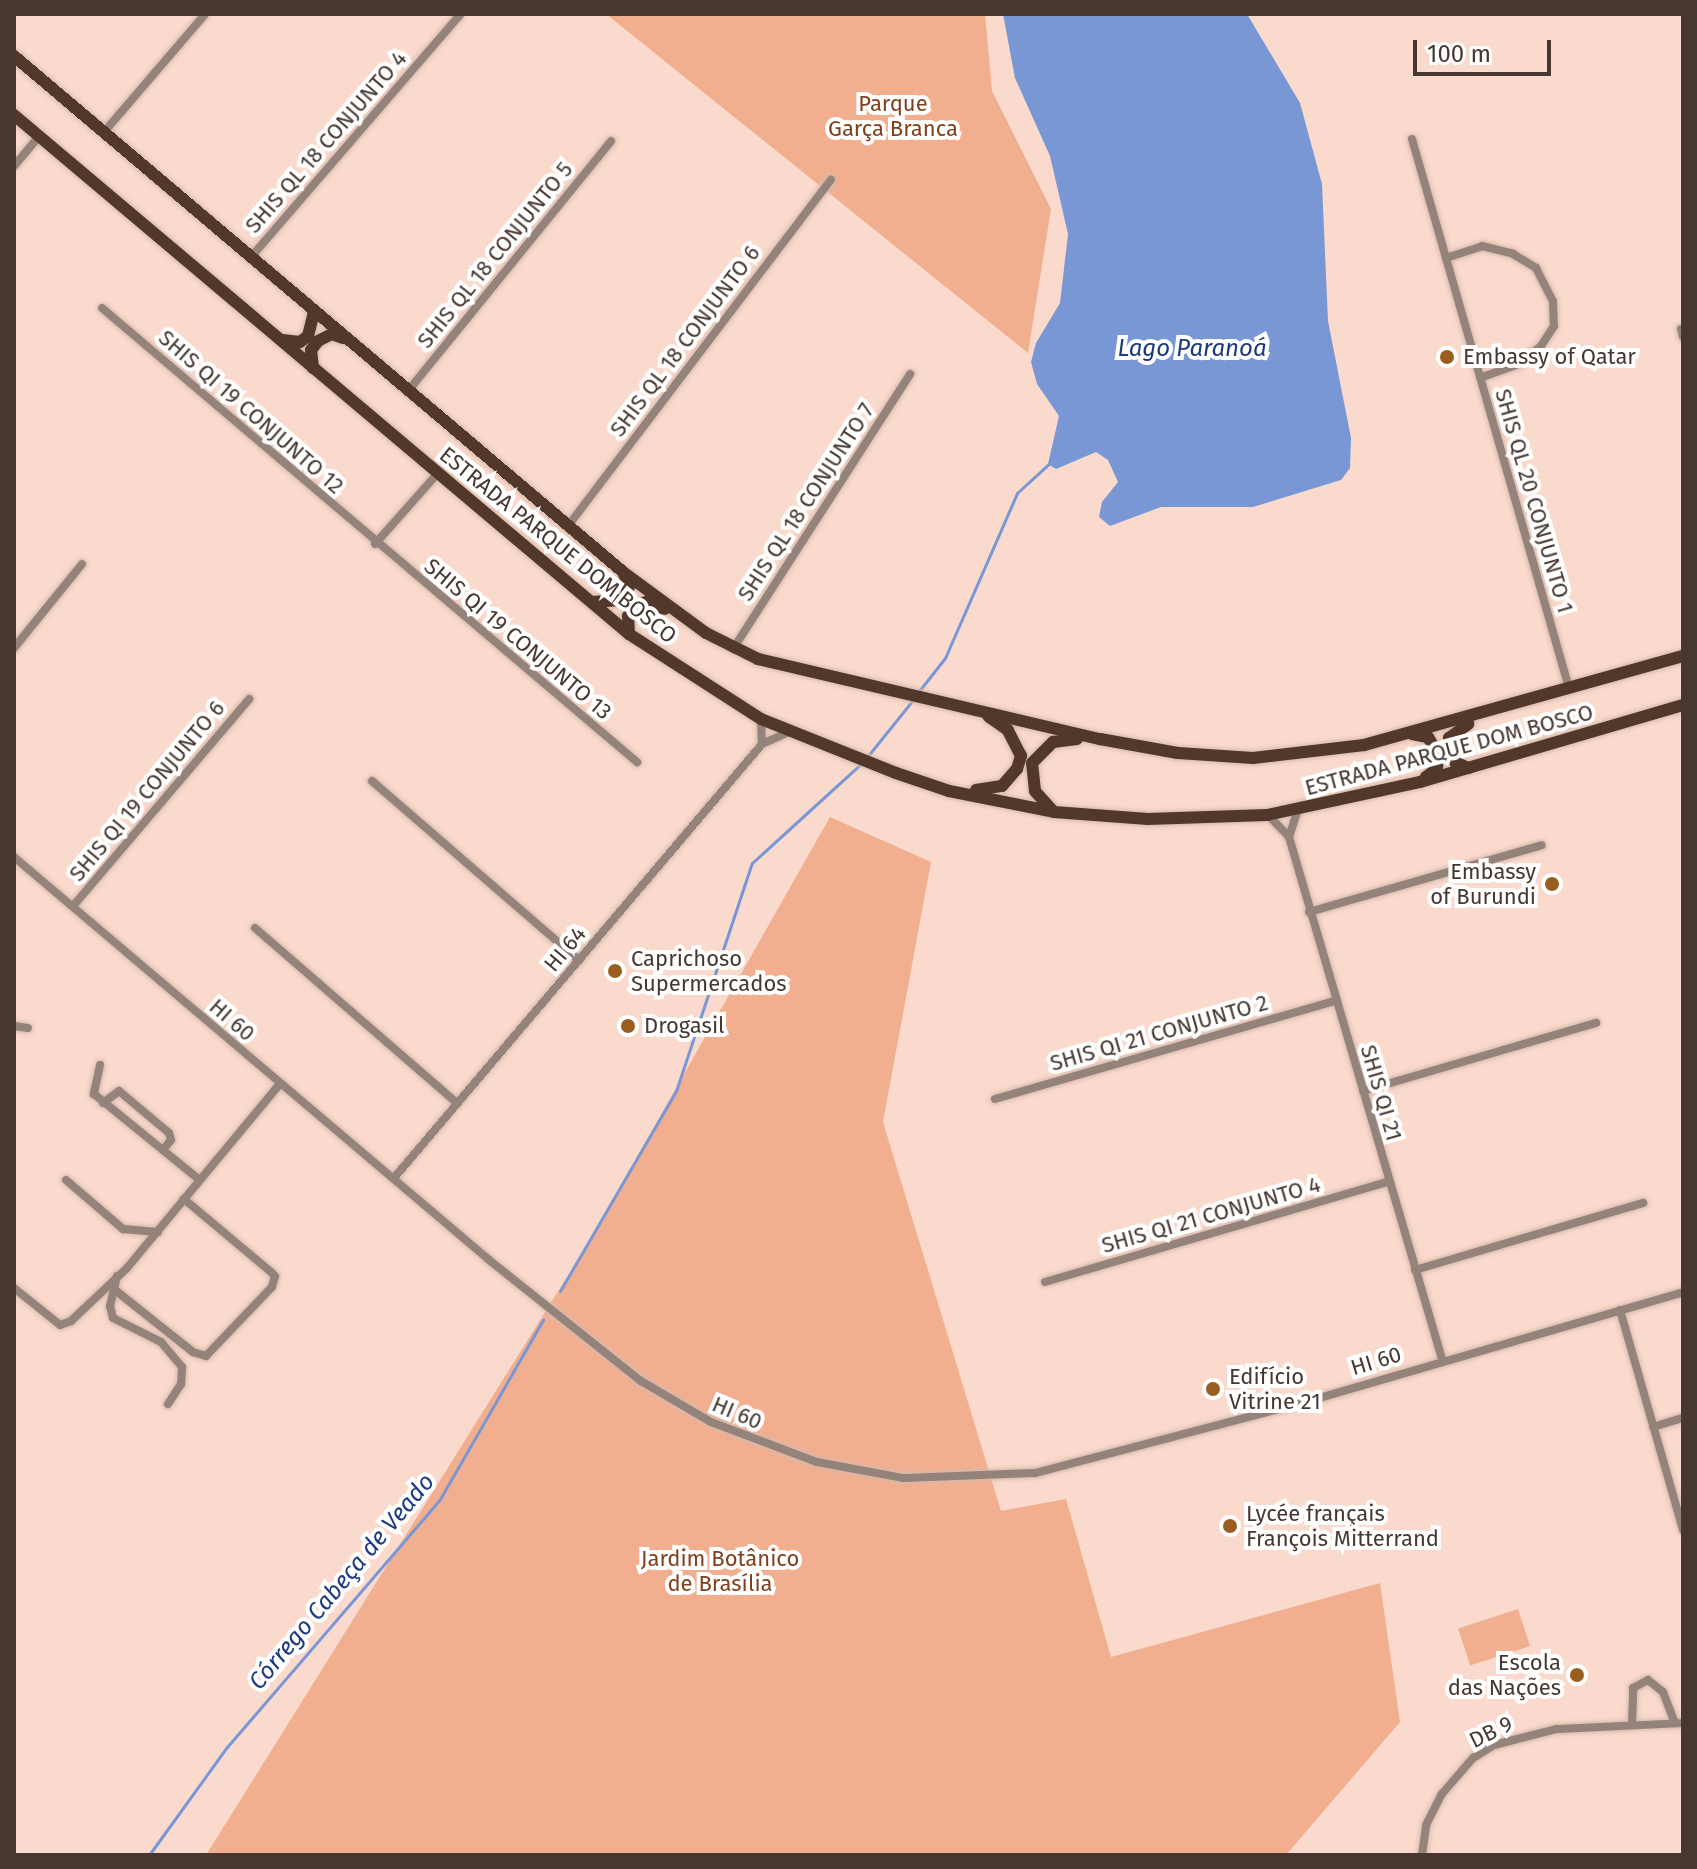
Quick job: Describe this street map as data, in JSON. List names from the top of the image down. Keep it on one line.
{"streets":{"main road":["ESTRADA PARQUE DOM BOSCO"],"street":["SHIS QL 18 CONJUNTO 4","SHIS QL 18 CONJUNTO 5","SHIS QL 18 CONJUNTO 6","SHIS QI 19 CONJUNTO 12","SHIS QL 20 CONJUNTO 1","SHIS QL 18 CONJUNTO 7","SHIS QI 19 CONJUNTO 13","SHIS QI 19 CONJUNTO 6","HI 64","HI 60","SHIS QI 21 CONJUNTO 2","SHIS QI 21","SHIS QI 21 CONJUNTO 4","DB 9"]},"crossings":[["SHIS QL 18 CONJUNTO 4","ESTRADA PARQUE DOM BOSCO"],["SHIS QL 18 CONJUNTO 5","ESTRADA PARQUE DOM BOSCO"],["SHIS QL 18 CONJUNTO 6","ESTRADA PARQUE DOM BOSCO"],["SHIS QI 19 CONJUNTO 12","SHIS QI 19 CONJUNTO 13"],["SHIS QL 20 CONJUNTO 1","ESTRADA PARQUE DOM BOSCO"],["SHIS QL 18 CONJUNTO 7","ESTRADA PARQUE DOM BOSCO"],["ESTRADA PARQUE DOM BOSCO","HI 64"],["SHIS QI 19 CONJUNTO 6","HI 60"],["HI 64","HI 60"],["HI 60","SHIS QI 21"],["SHIS QI 21 CONJUNTO 2","SHIS QI 21"],["SHIS QI 21","SHIS QI 21 CONJUNTO 4"]],"water":["Lago Paranoá","Córrego Cabeça de Veado"],"parks":["Parque Garça Branca","Jardim Botânico de Brasília"],"places":["Embassy of Qatar","Embassy of Burundi","Caprichoso Supermercados","Drogasil","Edifício Vitrine 21","Lycée français François Mitterrand","Escola das Nações"],"scale_bar":"100 m"}
